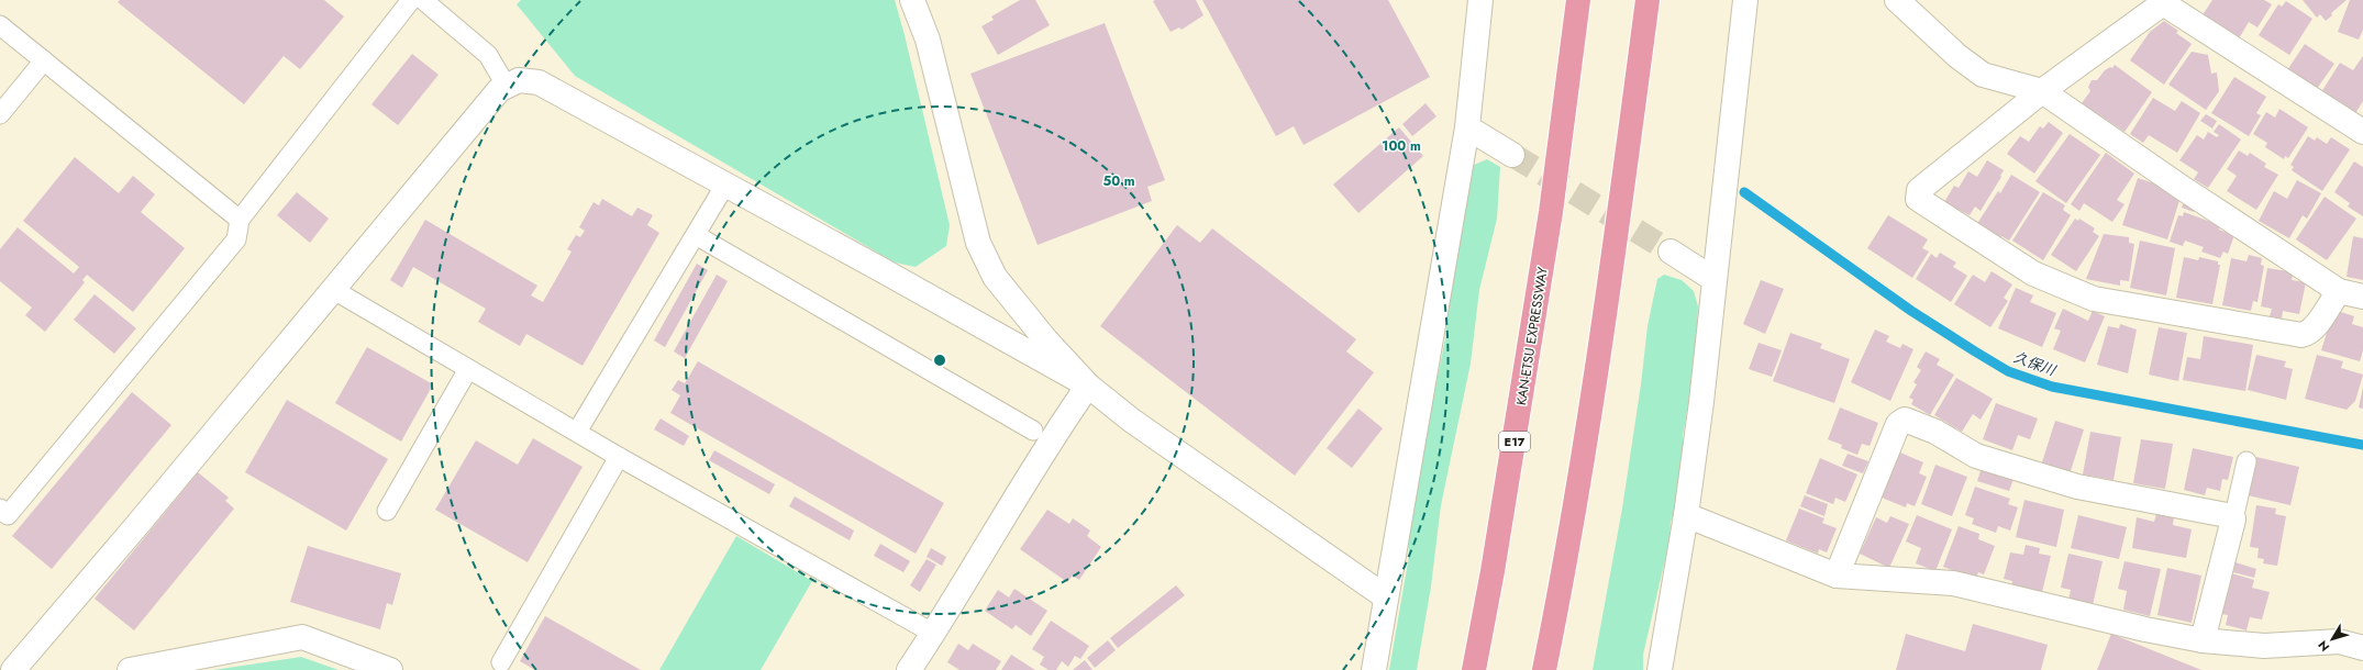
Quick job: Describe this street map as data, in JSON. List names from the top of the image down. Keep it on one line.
{"streets":{"highway":["KAN-ETSU EXPRESSWAY","E17"]},"water":["久保川"],"north":"bottom left","rings":["100 m","50 m"]}
